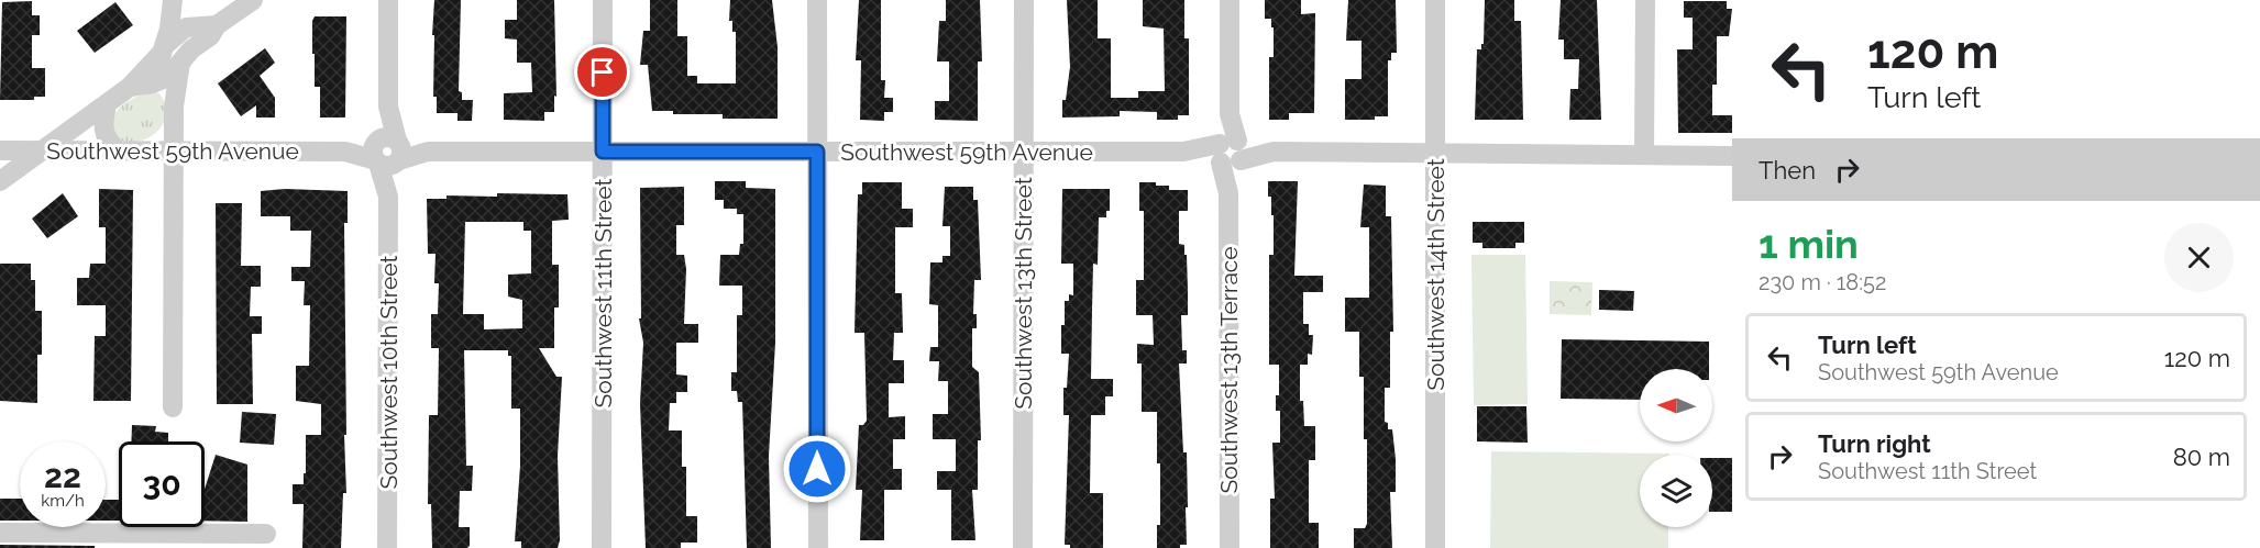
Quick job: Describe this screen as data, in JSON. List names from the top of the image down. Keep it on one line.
{"streets":{"street":["Southwest 59th Avenue","Southwest 14th Street","Southwest 11th Street","Southwest 13th Street","Southwest 13th Terrace","Southwest 10th Street"]},"crossings":[["Southwest 59th Avenue","Southwest 14th Street"],["Southwest 59th Avenue","Southwest 11th Street"],["Southwest 59th Avenue","Southwest 13th Street"],["Southwest 59th Avenue","Southwest 13th Terrace"],["Southwest 59th Avenue","Southwest 10th Street"]],"north":"left","page":{"turn":["120 m","Turn left"],"then":"Then","heading":["1 min","230 m · 18:52"],"list":[{"name":"Turn left","note":"Southwest 59th Avenue","value":"120 m"},{"name":"Turn right","note":"Southwest 11th Street","value":"80 m"}],"speed":"22 km/h","limit":"30"}}
